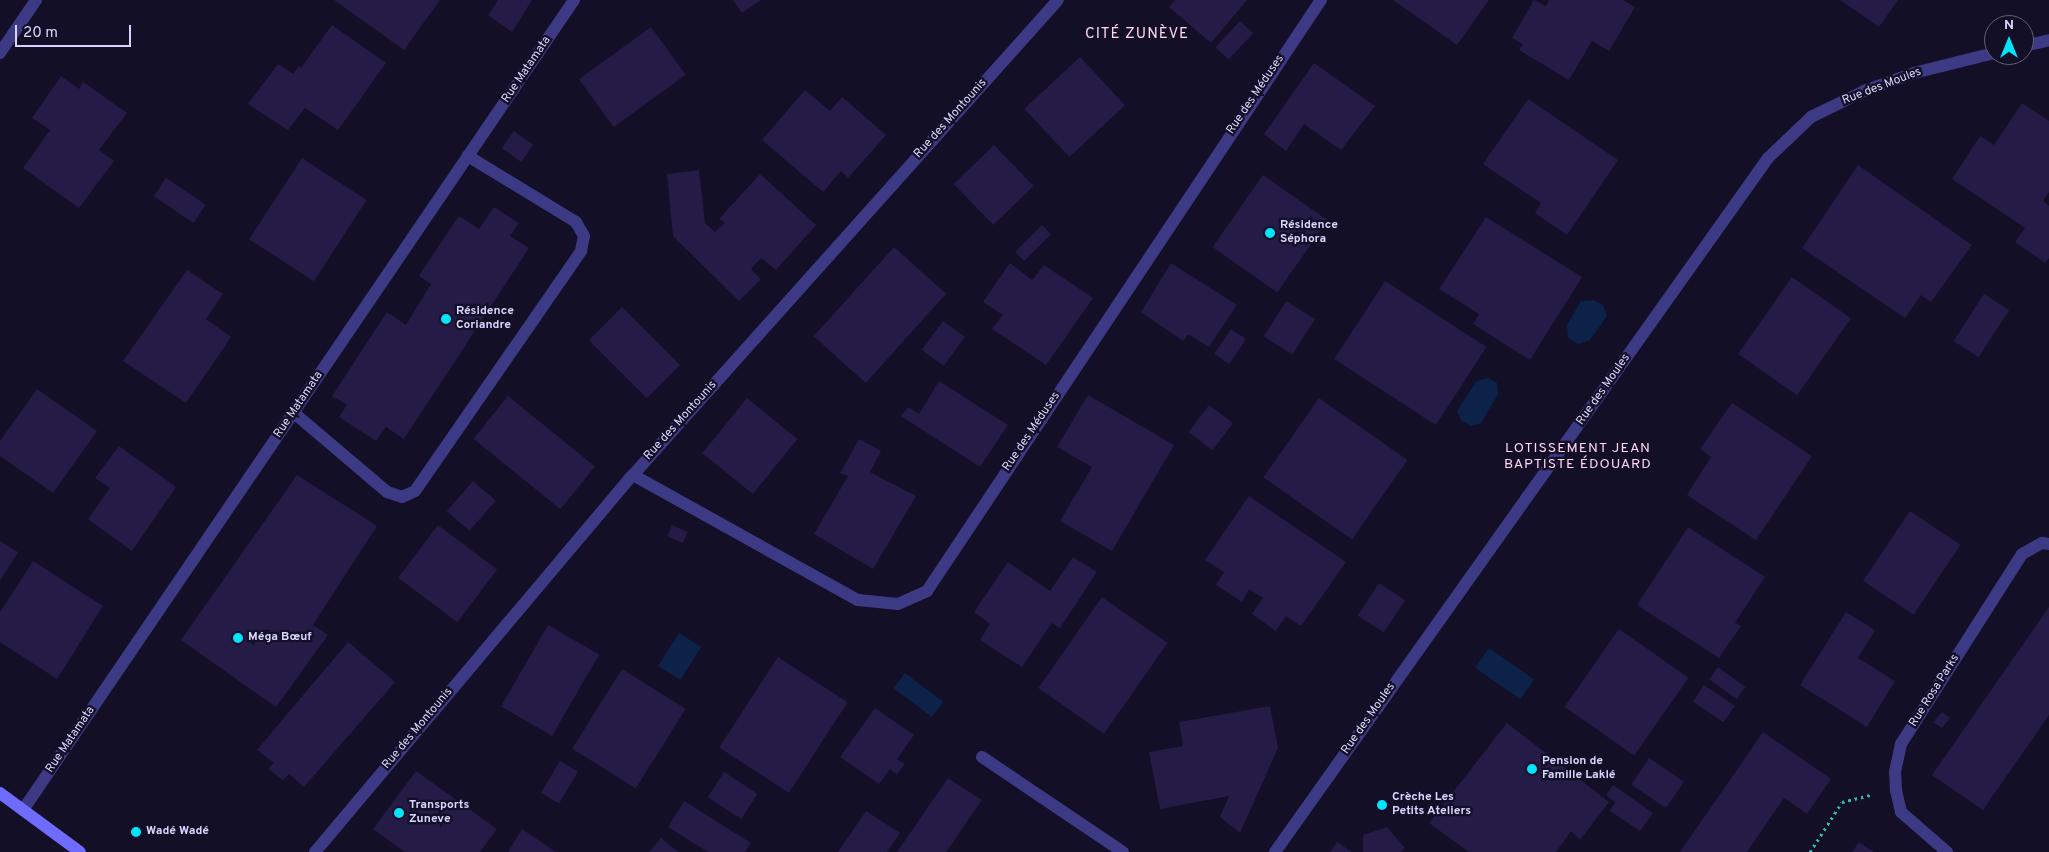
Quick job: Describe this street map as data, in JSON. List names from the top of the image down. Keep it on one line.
{"streets":{"street":["Rue Matamata","Rue des Moules","Rue des Méduses","Rue des Montounis","Rue Rosa Parks"]},"crossings":[["Rue des Méduses","Rue des Montounis"]],"districts":["CITÉ ZUNÈVE","LOTISSEMENT JEAN BAPTISTE ÉDOUARD"],"places":["Résidence Séphora","Résidence Coriandre","Méga Bœuf","Pension de Famille Laklé","Crèche Les Petits Ateliers","Transports Zuneve","Wadé Wadé"],"scale_bar":"20 m","north":"top"}
